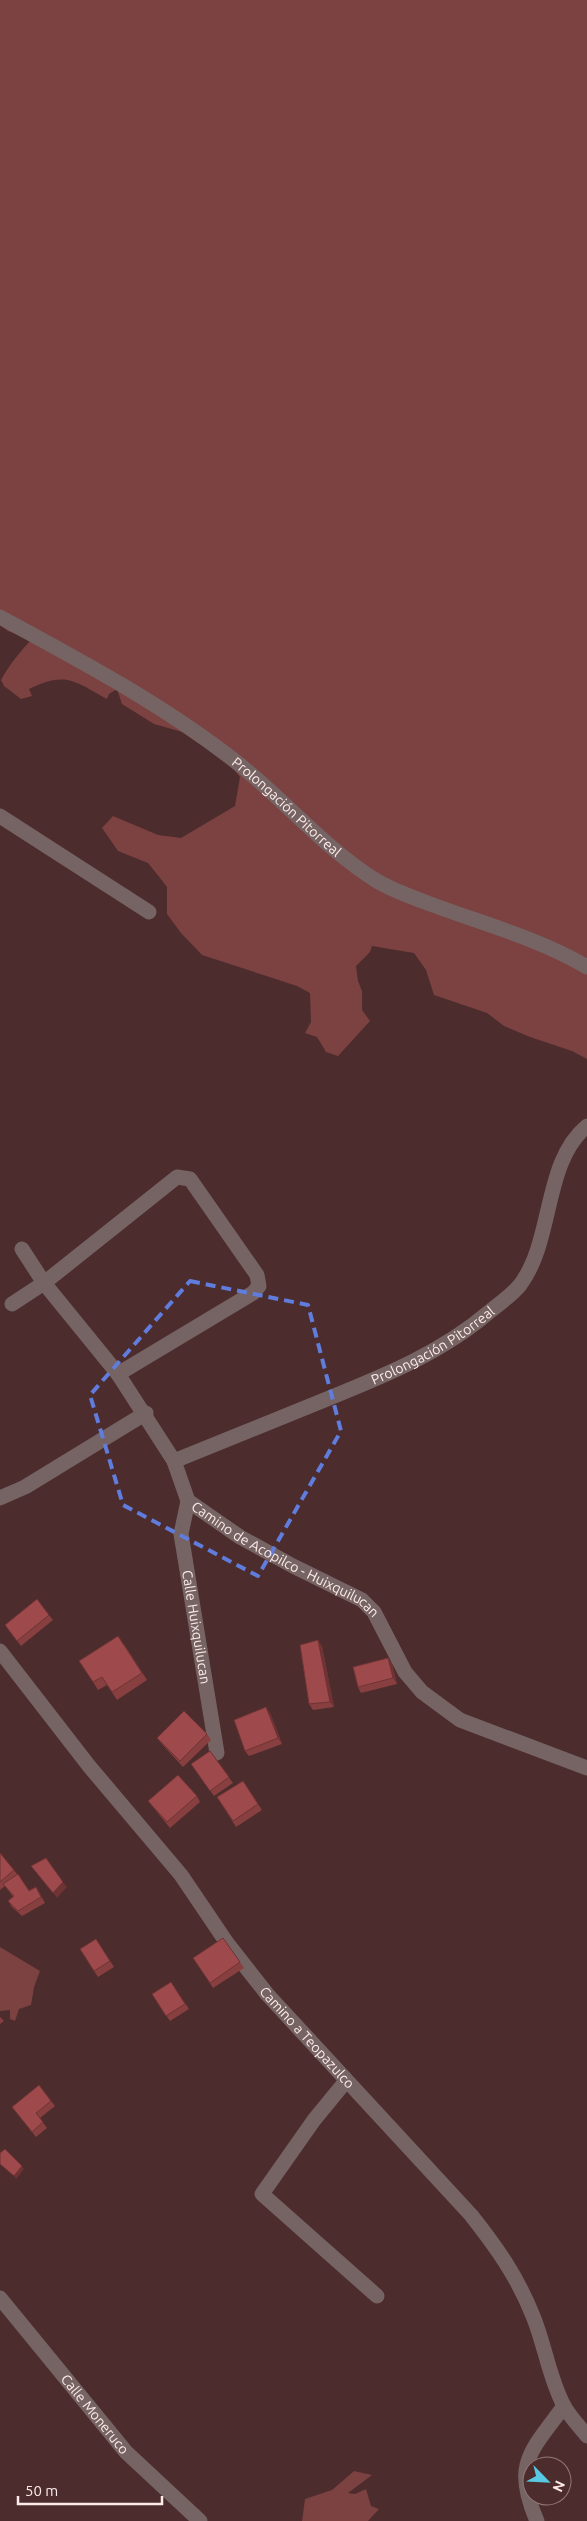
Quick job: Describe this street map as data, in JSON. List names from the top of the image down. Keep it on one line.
{"streets":{"street":["Prolongación Pitorreal","Camino de Acopilco - Huixquilucan","Calle Huixquilucan","Camino a Teopazulco","Calle Moneruco"]},"crossings":[["Prolongación Pitorreal","Camino de Acopilco - Huixquilucan"],["Camino de Acopilco - Huixquilucan","Calle Huixquilucan"]],"scale_bar":"50 m","north":"bottom right"}
